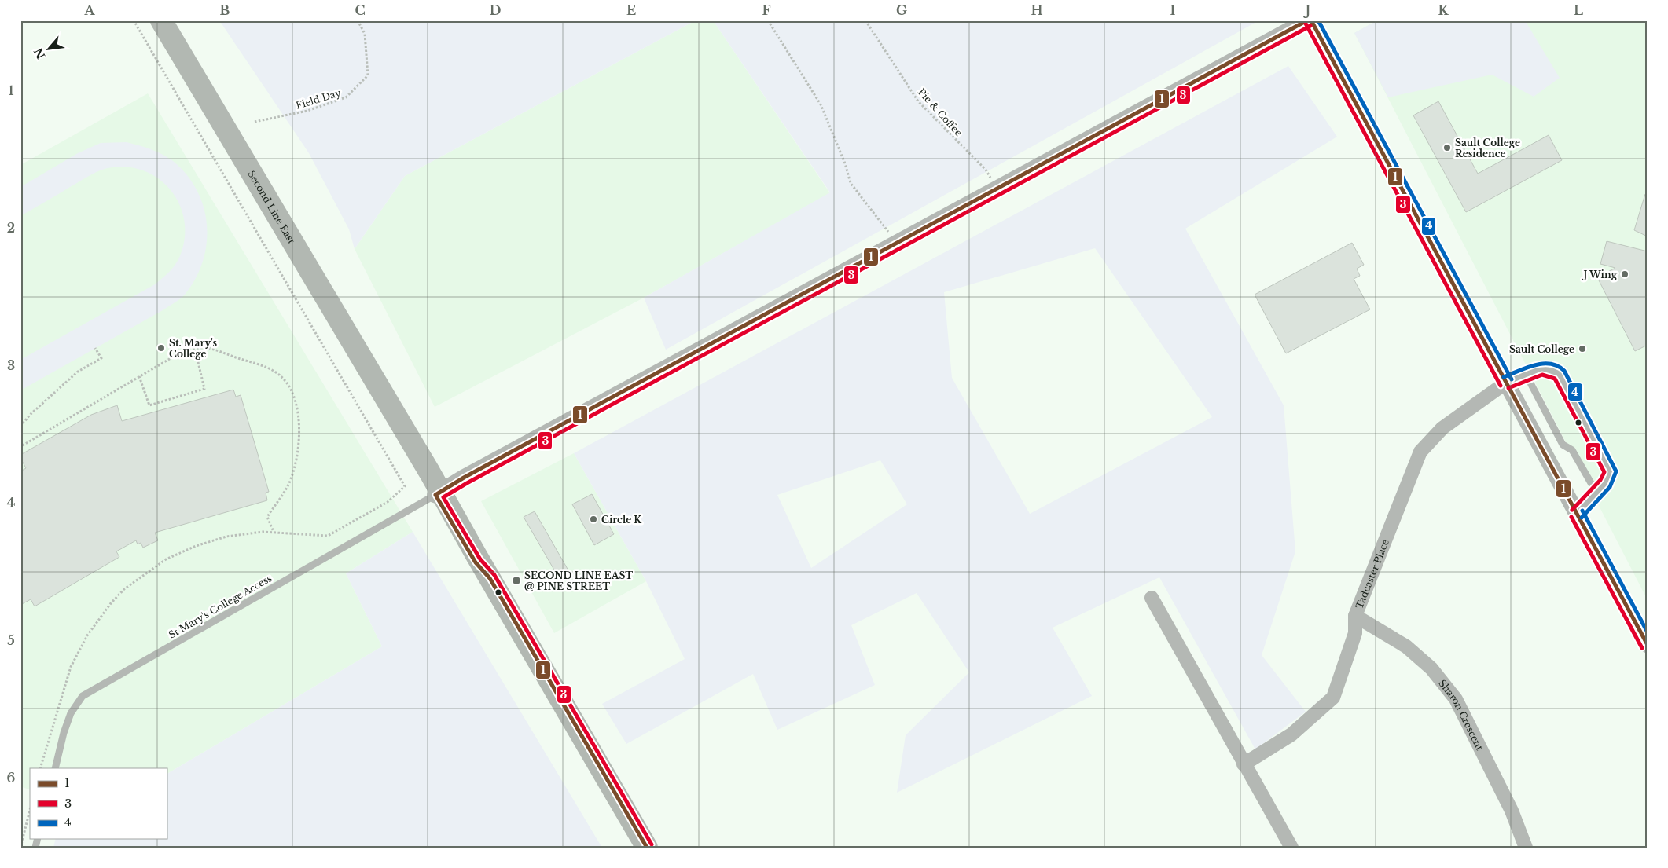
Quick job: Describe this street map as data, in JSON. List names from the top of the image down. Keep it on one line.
{"streets":{"highway":["Second Line East"],"street":["Tadcaster Place","Sharon Crescent"],"lane":["St Mary's College Access"],"path":["Field Day","Pie & Coffee"]},"crossings":[["Second Line East","St Mary's College Access"],["Tadcaster Place","Sharon Crescent"]],"places":{"other":["Sault College Residence","J Wing","St. Mary's College","Sault College","Circle K"],"transit":["SECOND LINE EAST @ PINE STREET"]},"lines":["transit line 1","transit line 4","transit line 3"],"legend":["1","3","4"],"north":"bottom left","grid":{"columns":["A","B","C","D","E","F","G","H","I","J","K","L"],"rows":["1","2","3","4","5","6"]}}
